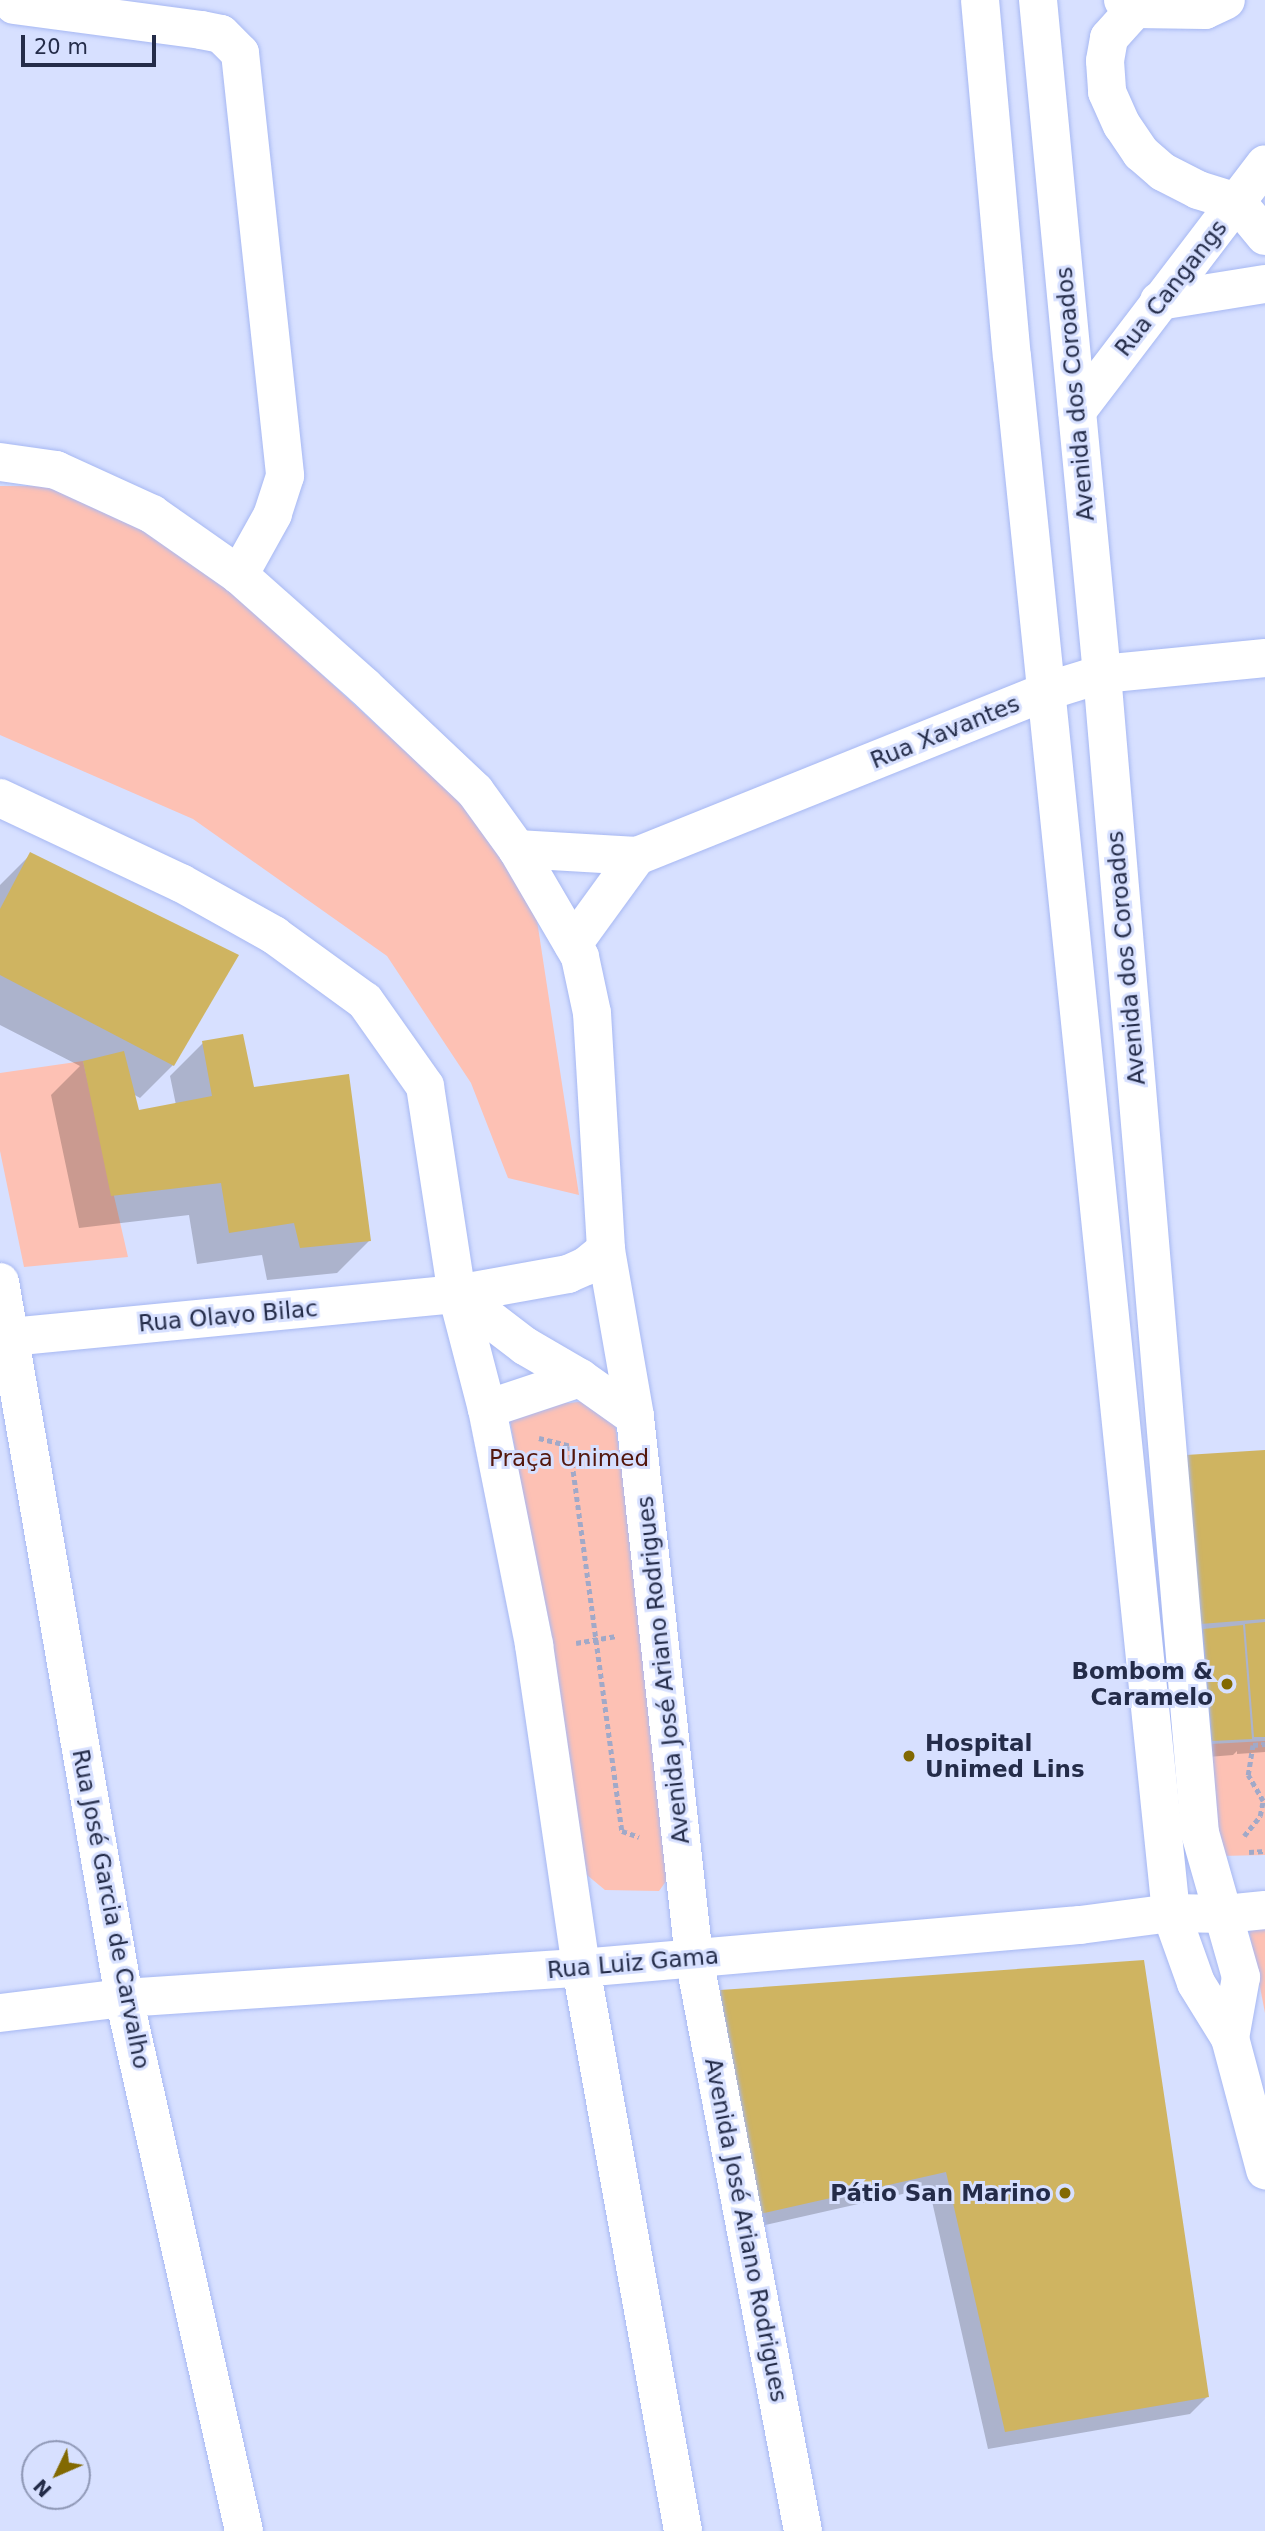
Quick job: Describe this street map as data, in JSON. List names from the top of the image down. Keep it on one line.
{"streets":{"street":["Rua Cangangs","Avenida dos Coroados","Rua Xavantes","Rua Olavo Bilac","Avenida José Ariano Rodrigues","Rua José Garcia de Carvalho","Rua Luiz Gama"]},"crossings":[["Rua Cangangs","Avenida dos Coroados"],["Avenida dos Coroados","Rua Xavantes"],["Avenida dos Coroados","Rua Luiz Gama"],["Rua Xavantes","Avenida José Ariano Rodrigues"],["Rua Olavo Bilac","Avenida José Ariano Rodrigues"],["Rua Olavo Bilac","Rua José Garcia de Carvalho"],["Avenida José Ariano Rodrigues","Rua Luiz Gama"],["Rua José Garcia de Carvalho","Rua Luiz Gama"]],"parks":["Praça Unimed"],"places":["Bombom & Caramelo","Hospital Unimed Lins","Pátio San Marino"],"scale_bar":"20 m","north":"bottom left"}
